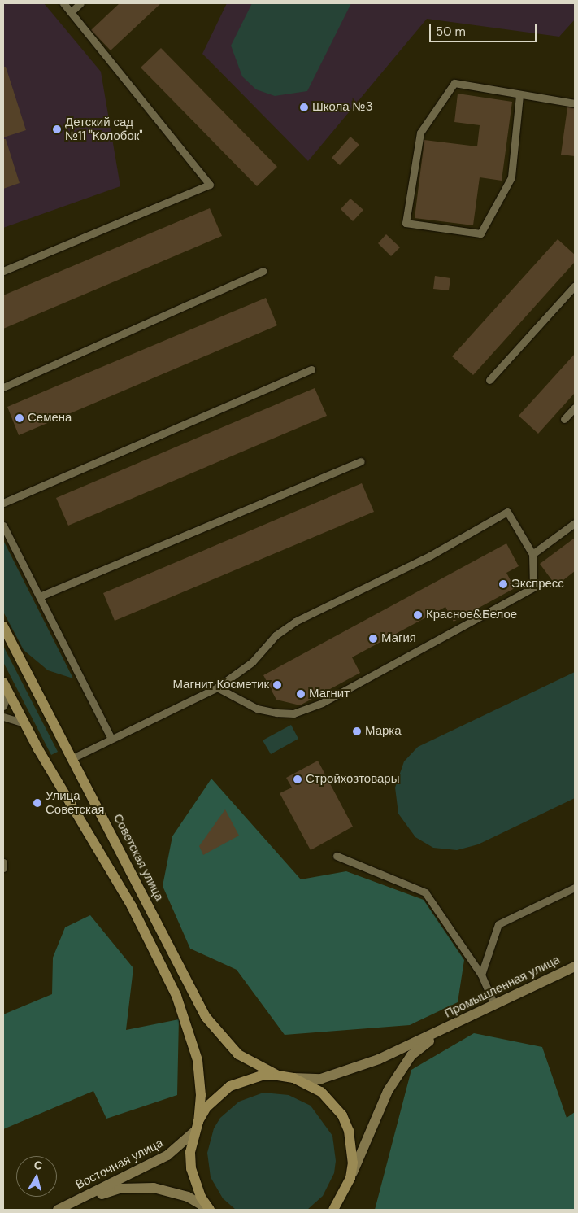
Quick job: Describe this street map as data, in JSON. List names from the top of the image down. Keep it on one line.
{"streets":{"main road":["Советская улица"],"street":["Промышленная улица","Восточная улица"]},"places":["Школа №3","Детский сад №11 \"Колобок\"","Семена","Экспресс","Красное&Белое","Магия","Магнит Косметик","Магнит","Марка","Стройхозтовары","Улица Советская"],"scale_bar":"50 m","north":"top"}
